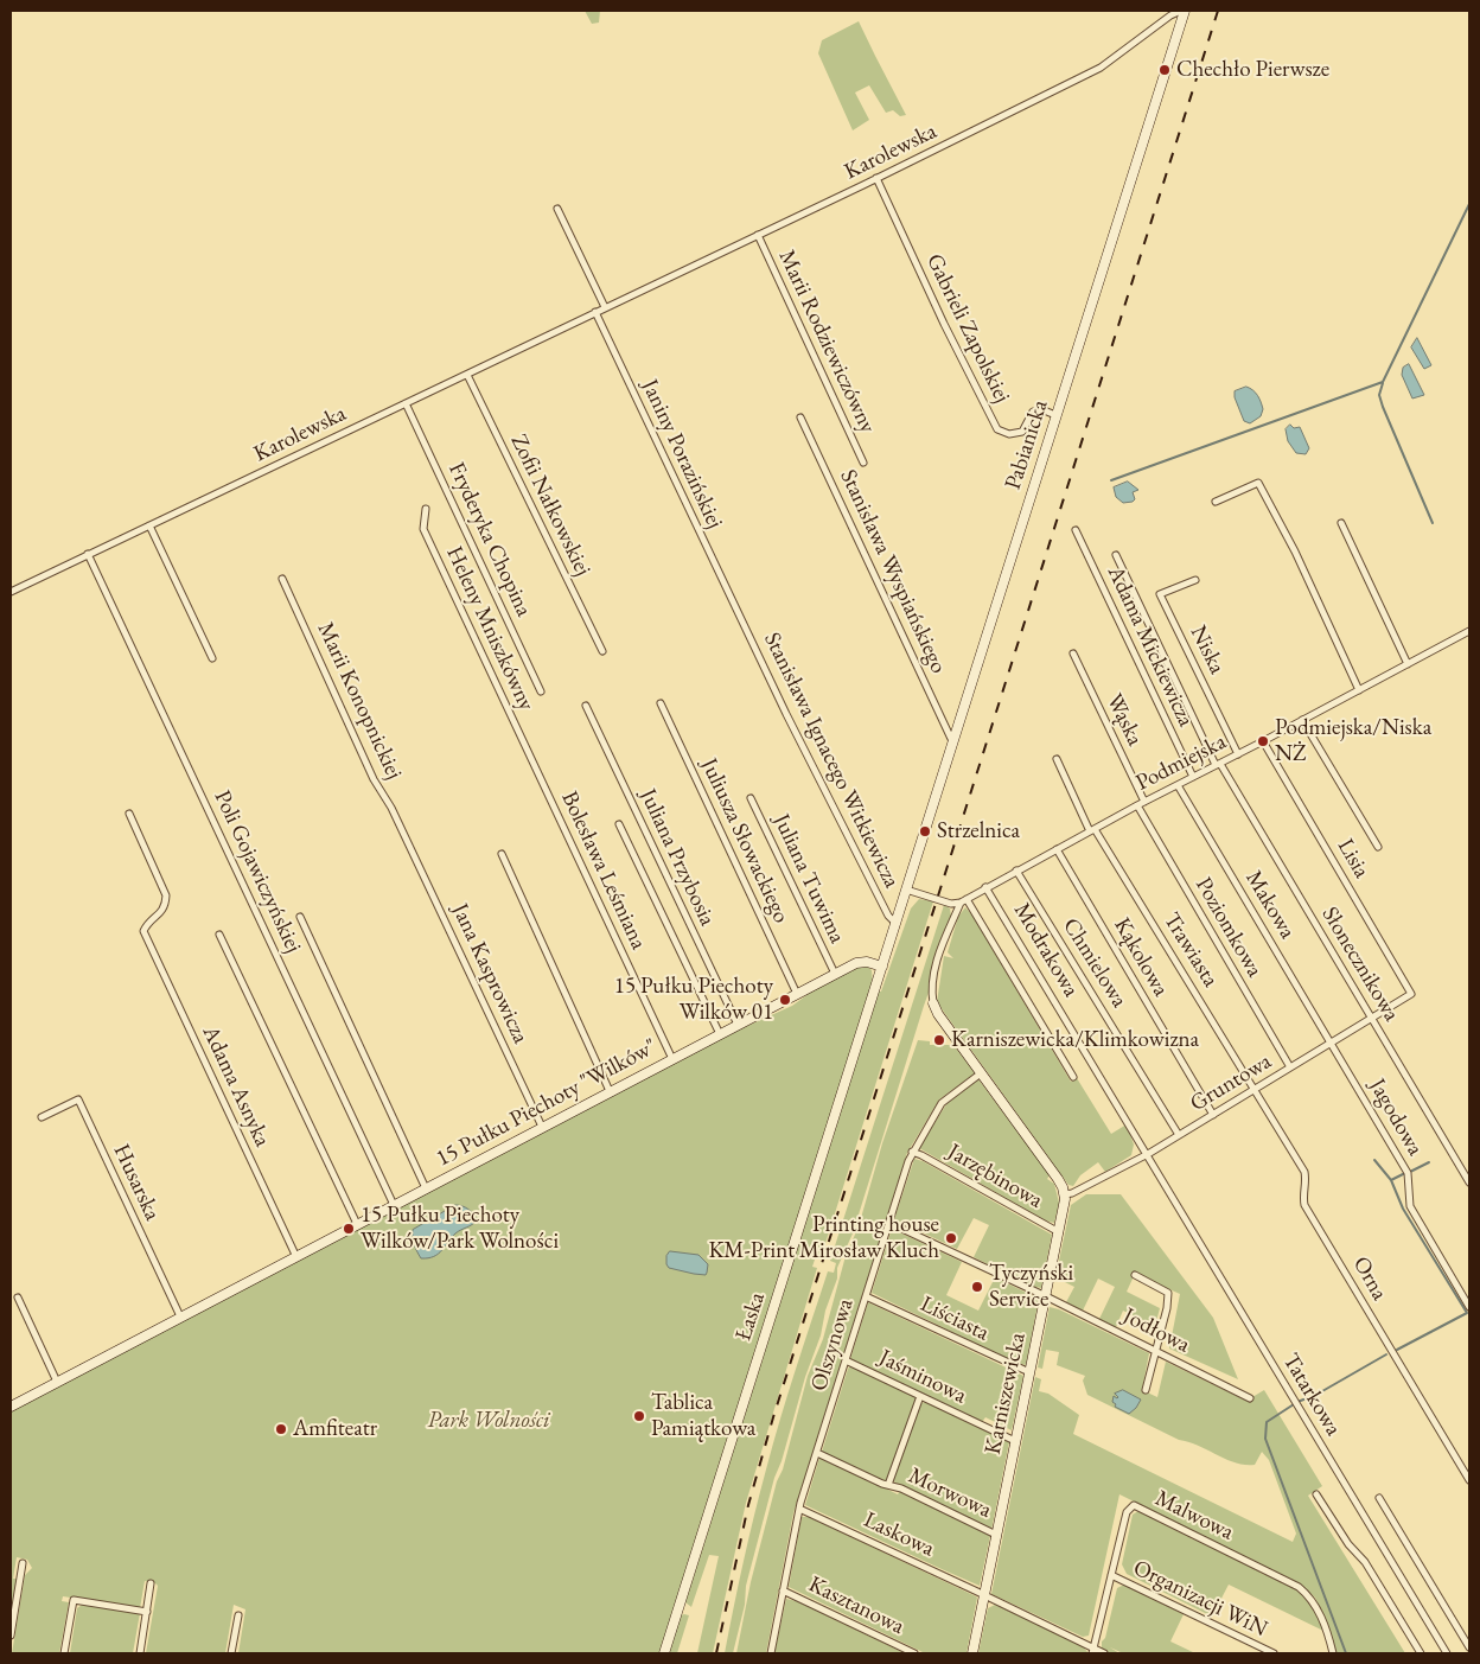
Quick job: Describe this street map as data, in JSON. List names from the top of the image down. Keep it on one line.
{"streets":{"main road":["Pabianicka","15 Pułku Piechoty \"Wilków\"","Łaska","Karniszewicka"],"street":["Karolewska","Gabrieli Zapolskiej","Marii Rodziewiczówny","Janiny Porazińskiej","Zofii Nałkowskiej","Fryderyka Chopina","Stanisława Wyspiańskiego","Heleny Mniszkówny","Adama Mickiewicza","Niska","Marii Konopnickiej","Wąska","Stanisława Ignacego Witkiewicza","Podmiejska","Juliusza Słowackiego","Juliana Przybosia","Lisia","Bolesława Leśmiana","Poli Gojawiczyńskiej","Juliana Tuwima","Makowa","Poziomkowa","Modrakowa","Trawiasta","Kąkolowa","Chmielowa","Słonecznikowa","Jana Kasprowicza","Gruntowa","Adama Asnyka","Jagodowa","Jarzębinowa","Husarska","Orna","Liściasta","Jodłowa","Olszynowa","Jaśminowa","Tatarkowa","Morwowa","Malwowa","Laskowa","Organizacji WiN","Kasztanowa"]},"crossings":[["Karolewska","Gabrieli Zapolskiej"],["Karolewska","Marii Rodziewiczówny"],["Karolewska","Pabianicka"],["Karolewska","Janiny Porazińskiej"],["Karolewska","Zofii Nałkowskiej"],["Karolewska","Fryderyka Chopina"],["Karolewska","Poli Gojawiczyńskiej"],["Gabrieli Zapolskiej","Pabianicka"],["Pabianicka","Stanisława Wyspiańskiego"],["Pabianicka","Łaska"],["Janiny Porazińskiej","Stanisława Ignacego Witkiewicza"],["Heleny Mniszkówny","Bolesława Leśmiana"],["Adama Mickiewicza","Podmiejska"],["Niska","Podmiejska"],["Marii Konopnickiej","Jana Kasprowicza"],["Wąska","Podmiejska"],["Stanisława Ignacego Witkiewicza","Łaska"],["Podmiejska","Lisia"],["Podmiejska","Makowa"],["Podmiejska","Poziomkowa"],["Podmiejska","Modrakowa"],["Podmiejska","Trawiasta"],["Podmiejska","Kąkolowa"],["Podmiejska","Chmielowa"],["Podmiejska","Słonecznikowa"],["Juliusza Słowackiego","15 Pułku Piechoty \"Wilków\""],["Juliana Przybosia","15 Pułku Piechoty \"Wilków\""],["Lisia","Gruntowa"],["Bolesława Leśmiana","15 Pułku Piechoty \"Wilków\""],["Poli Gojawiczyńskiej","15 Pułku Piechoty \"Wilków\""],["Juliana Tuwima","15 Pułku Piechoty \"Wilków\""],["Makowa","Gruntowa"],["Makowa","Jagodowa"],["Poziomkowa","Gruntowa"],["Modrakowa","Gruntowa"],["Modrakowa","Tatarkowa"],["Trawiasta","Gruntowa"],["Trawiasta","Orna"],["Kąkolowa","Gruntowa"],["Chmielowa","Gruntowa"],["Słonecznikowa","Gruntowa"],["Jana Kasprowicza","15 Pułku Piechoty \"Wilków\""],["Gruntowa","Jagodowa"],["Gruntowa","Orna"],["Gruntowa","Karniszewicka"],["Gruntowa","Tatarkowa"],["Adama Asnyka","15 Pułku Piechoty \"Wilków\""],["15 Pułku Piechoty \"Wilków\"","Husarska"],["15 Pułku Piechoty \"Wilków\"","Łaska"],["Jarzębinowa","Olszynowa"],["Jarzębinowa","Karniszewicka"],["Liściasta","Olszynowa"],["Liściasta","Karniszewicka"],["Jodłowa","Olszynowa"],["Jodłowa","Karniszewicka"],["Olszynowa","Jaśminowa"],["Olszynowa","Morwowa"],["Olszynowa","Laskowa"],["Olszynowa","Kasztanowa"],["Jaśminowa","Karniszewicka"],["Jaśminowa","Morwowa"],["Karniszewicka","Morwowa"],["Karniszewicka","Laskowa"],["Malwowa","Laskowa"],["Malwowa","Organizacji WiN"]],"parks":["Park Wolności"],"places":["Chechło Pierwsze","Podmiejska/Niska NŻ","Strzelnica","15 Pułku Piechoty Wilków 01","Karniszewicka/Klimkowizna","15 Pułku Piechoty Wilków/Park Wolności","Printing house KM-Print Mirosław Kluch","Tyczyński Service","Tablica Pamiątkowa","Amfiteatr"]}
